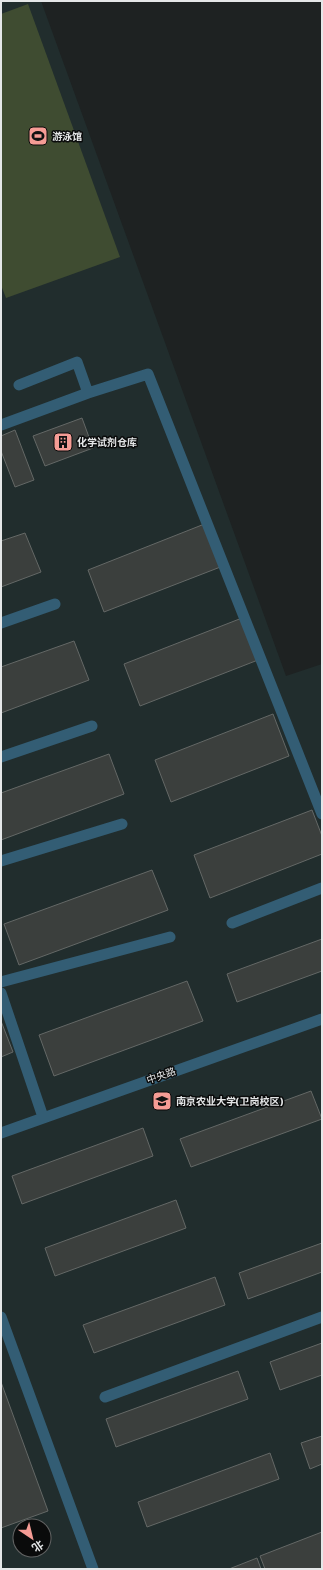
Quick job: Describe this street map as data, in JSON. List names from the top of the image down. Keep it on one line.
{"streets":{"lane":["中央路"]},"places":{"sports":["游泳馆"],"building":["化学试剂仓库"],"school or university":["南京农业大学(卫岗校区)"]},"north":"bottom right"}
